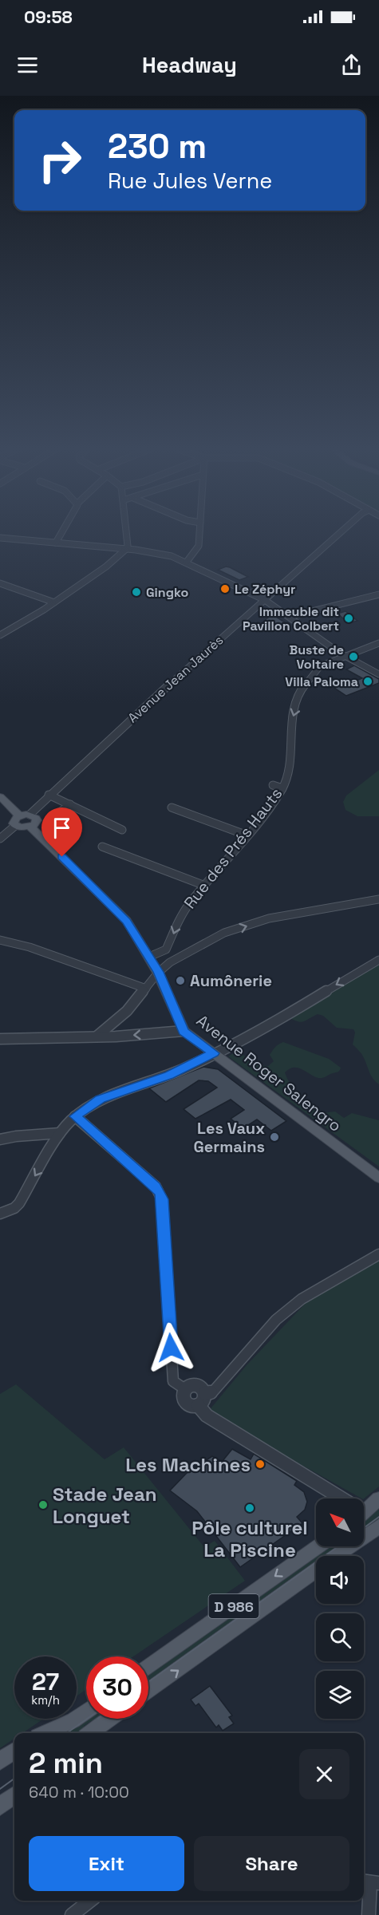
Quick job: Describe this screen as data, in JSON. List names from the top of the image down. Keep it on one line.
{"streets":{"main road":["Avenue Roger Salengro","D 986"],"street":["Avenue Jean Jaurès","Rue des Prés Hauts"]},"crossings":[["Rue des Prés Hauts","Avenue Roger Salengro"]],"one_way":["Rue des Prés Hauts"],"places":["Le Zéphyr","Gingko","Immeuble dit Pavillon Colbert","Buste de Voltaire","Villa Paloma","Aumônerie","Les Vaux Germains","Les Machines","Stade Jean Longuet","Pôle culturel La Piscine"],"north":"top left","page":{"status":"09:58","header":"Headway","turn":["230 m","Rue Jules Verne"],"speed":"27 km/h","limit":"30","heading":["2 min","640 m · 10:00"],"buttons":["Exit","Share"]}}
